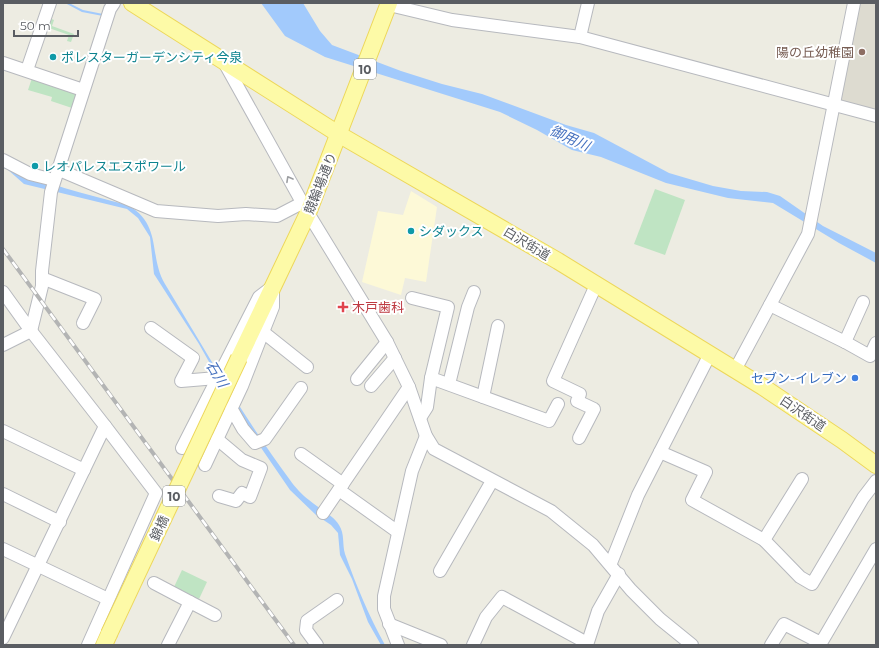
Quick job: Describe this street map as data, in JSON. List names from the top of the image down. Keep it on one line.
{"streets":{"main road":["10","競輪場通り","白沢街道","錦橋"]},"crossings":[["競輪場通り","白沢街道"],["競輪場通り","錦橋"]],"water":["御用川","石川"],"places":{"other":["陽の丘幼稚園","ポレスターガーデンシティ今泉","レオパレスエスポワール","シダックス","セブン-イレブン"],"health":["木戸歯科"]},"scale_bar":"50 m"}
